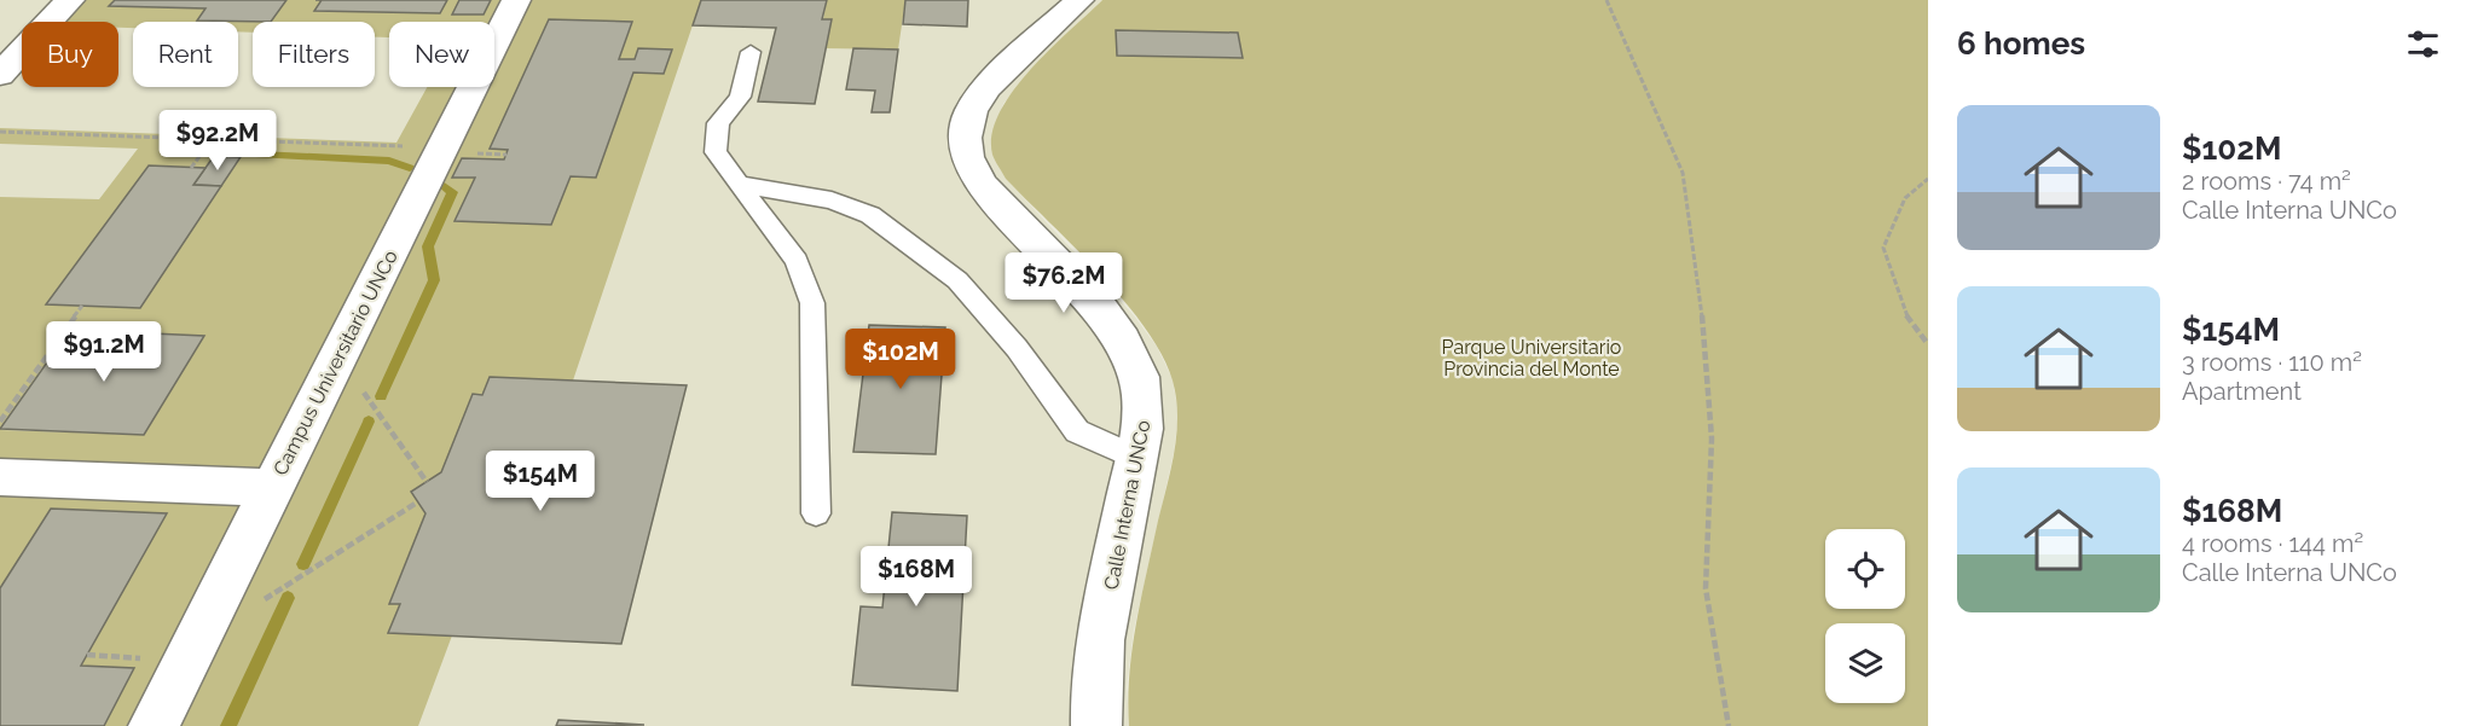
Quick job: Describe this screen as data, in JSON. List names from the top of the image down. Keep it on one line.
{"streets":{"street":["Campus Universitario UNCo","Calle Interna UNCo"]},"parks":["Parque Universitario Provincia del Monte"],"page":{"heading":"6 homes","chip":["Buy","Rent","Filters","New"],"list":[{"name":"$102M","note":"2 rooms · 74 m² · Calle Interna UNCo"},{"name":"$154M","note":"3 rooms · 110 m² · Apartment"},{"name":"$168M","note":"4 rooms · 144 m² · Calle Interna UNCo"}],"price":["$92.2M","$76.2M","$91.2M","$102M","$154M","$168M"]}}
